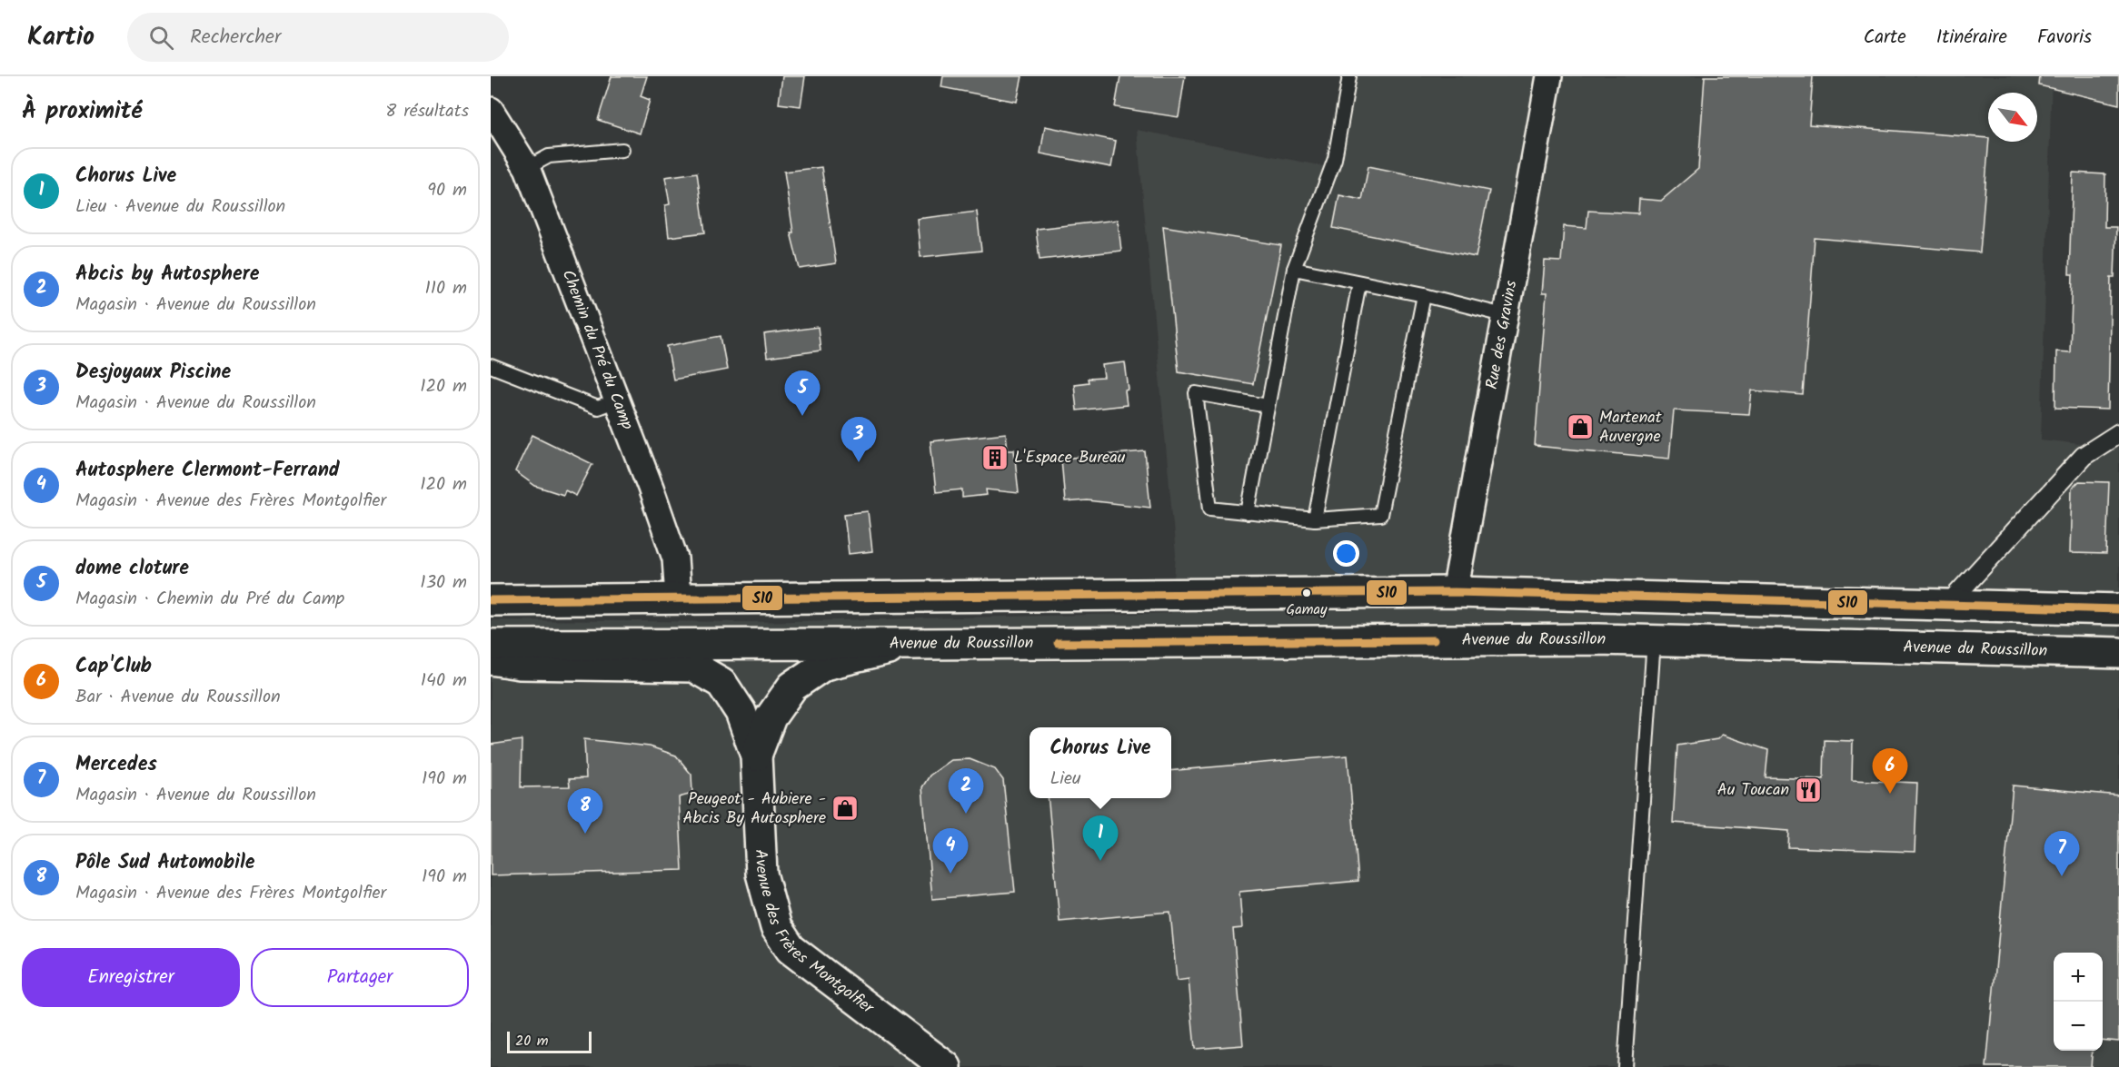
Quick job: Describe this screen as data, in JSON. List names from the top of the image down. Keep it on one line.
{"streets":{"main road":["Avenue du Roussillon","Avenue des Frères Montgolfier"],"street":["Rue des Gravins","Chemin du Pré du Camp"]},"places":{"shop":["Martenat Auvergne","Peugeot - Aubiere - Abcis By Autosphere"],"building":["L'Espace Bureau"],"other":["Gamay"],"restaurant":["Au Toucan"]},"lines":["transit line S10"],"scale_bar":"20 m","north":"bottom right","page":{"header":"Kartio","search":"Rechercher","nav":["Carte","Itinéraire","Favoris"],"heading":["À proximité","8 résultats"],"list":[{"mark":"1","name":"Chorus Live","note":"Lieu · Avenue du Roussillon","value":"90 m"},{"mark":"2","name":"Abcis by Autosphere","note":"Magasin · Avenue du Roussillon","value":"110 m"},{"mark":"3","name":"Desjoyaux Piscine","note":"Magasin · Avenue du Roussillon","value":"120 m"},{"mark":"4","name":"Autosphere Clermont-Ferrand","note":"Magasin · Avenue des Frères Montgolfier","value":"120 m"},{"mark":"5","name":"dome cloture","note":"Magasin · Chemin du Pré du Camp","value":"130 m"},{"mark":"6","name":"Cap'Club","note":"Bar · Avenue du Roussillon","value":"140 m"},{"mark":"7","name":"Mercedes","note":"Magasin · Avenue du Roussillon","value":"190 m"},{"mark":"8","name":"Pôle Sud Automobile","note":"Magasin · Avenue des Frères Montgolfier","value":"190 m"}],"pins":["5","3","6","2","8","1","4","7"],"popup":["Chorus Live","Lieu"],"buttons":["Enregistrer","Partager"],"map_buttons":["+","−"],"scale":"20 m"}}
